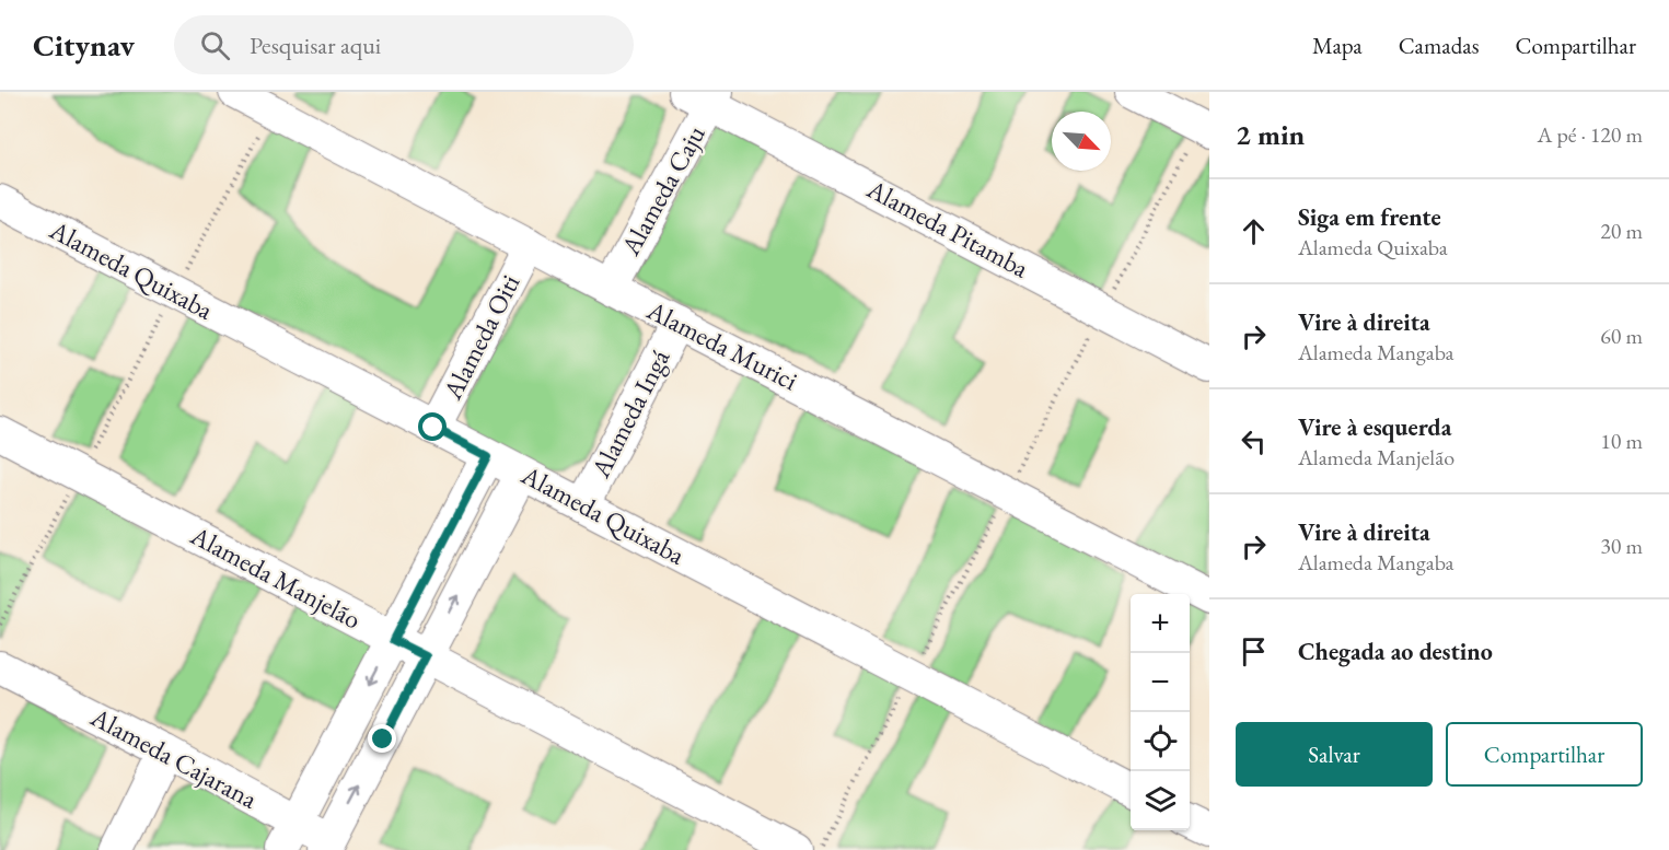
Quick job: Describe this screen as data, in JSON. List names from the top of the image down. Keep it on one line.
{"streets":{"street":["Alameda Caju","Alameda Pitamba","Alameda Quixaba","Alameda Oiti","Alameda Murici","Alameda Ingá","Alameda Manjelão","Alameda Cajarana"]},"crossings":[["Alameda Caju","Alameda Pitamba"],["Alameda Caju","Alameda Murici"],["Alameda Quixaba","Alameda Oiti"],["Alameda Quixaba","Alameda Ingá"],["Alameda Oiti","Alameda Murici"],["Alameda Murici","Alameda Ingá"]],"north":"bottom right","page":{"header":"Citynav","search":"Pesquisar aqui","nav":["Mapa","Camadas","Compartilhar"],"heading":["2 min","A pé · 120 m"],"list":[["Siga em frente","Alameda Quixaba","20 m"],["Vire à direita","Alameda Mangaba","60 m"],["Vire à esquerda","Alameda Manjelão","10 m"],["Vire à direita","Alameda Mangaba","30 m"],"Chegada ao destino"],"map_buttons":["+","−"],"buttons":["Salvar","Compartilhar"]}}
